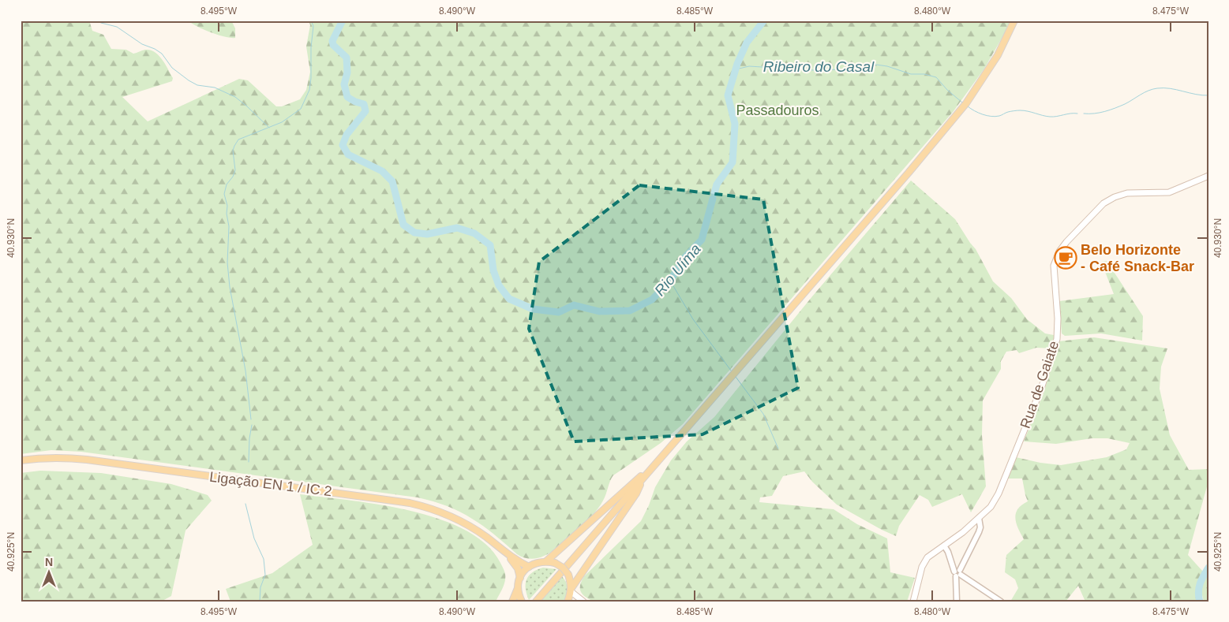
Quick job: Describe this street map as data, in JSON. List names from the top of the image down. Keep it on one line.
{"streets":{"main road":["Rua de Gaiate","Ligação EN 1 / IC 2"]},"water":["Ribeiro do Casal","Rio Uíma"],"parks":["Passadouros"],"places":{"cafe":["Belo Horizonte - Café Snack-Bar"]},"north":"top","coordinates":["8.495°W","8.490°W","8.485°W","8.480°W","8.475°W","40.930°N","40.925°N"]}
